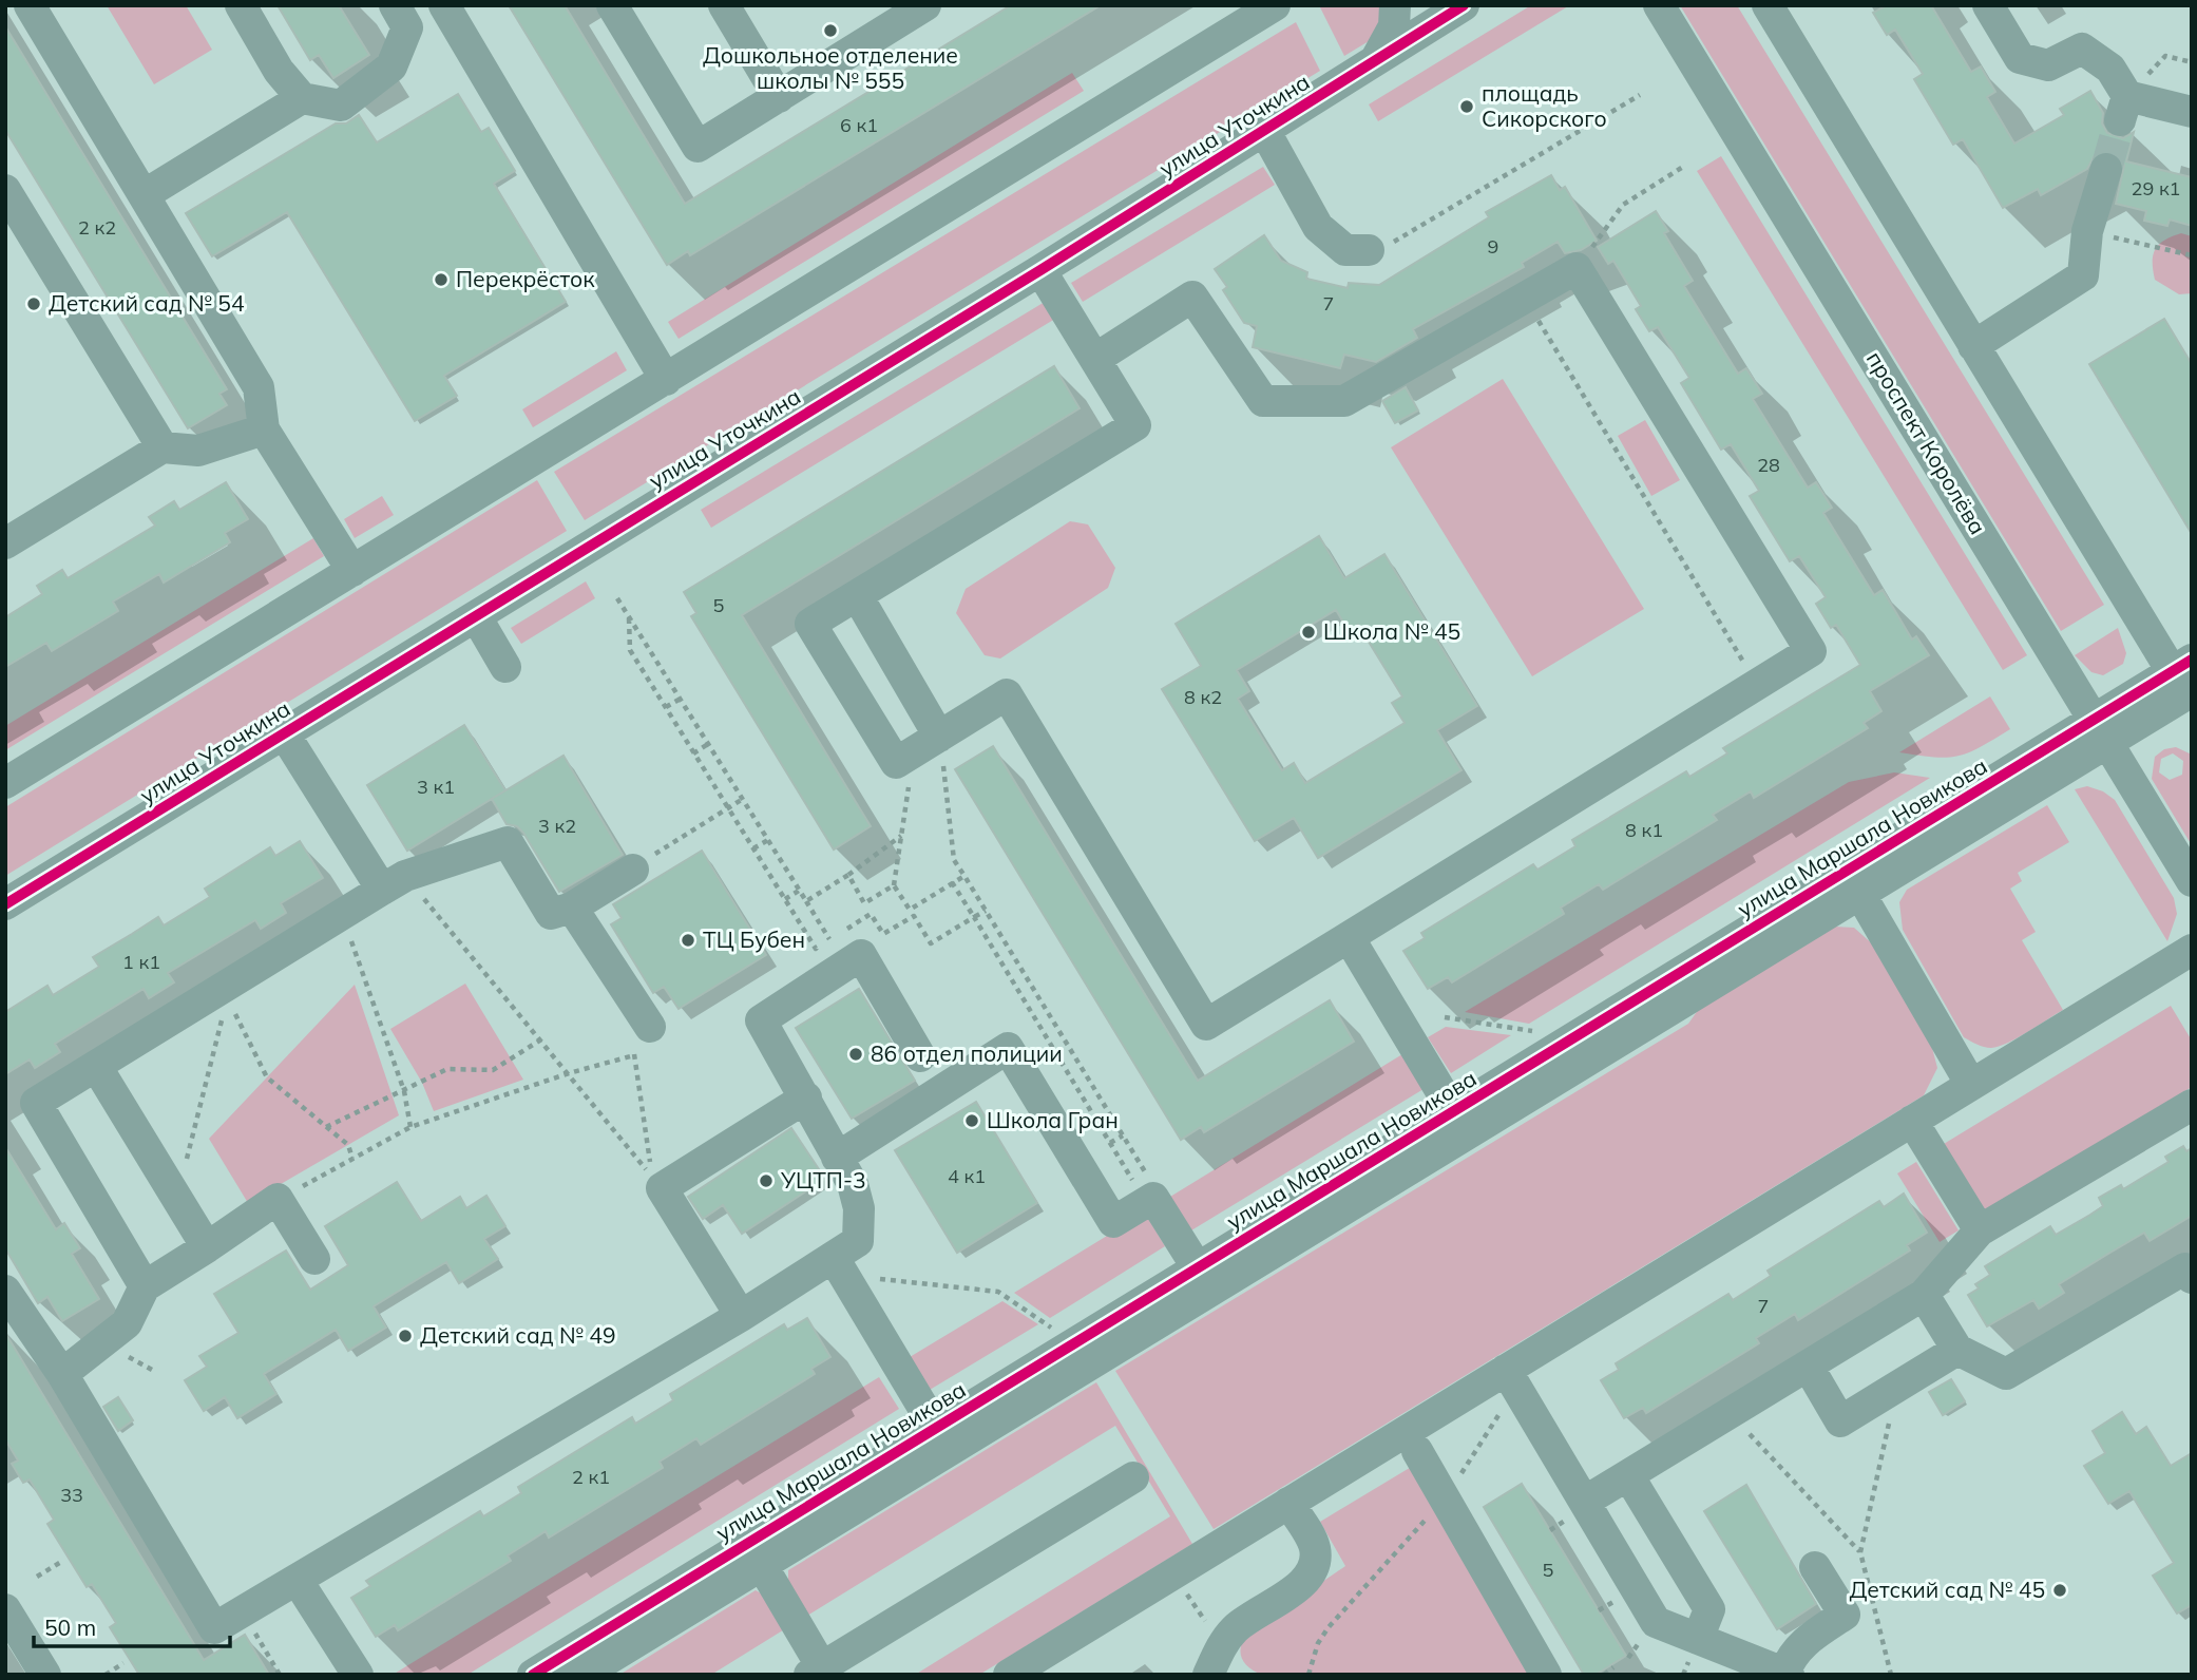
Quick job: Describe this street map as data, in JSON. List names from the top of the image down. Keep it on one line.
{"streets":{"street":["улица Уточкина","проспект Королёва","улица Маршала Новикова"]},"crossings":[["проспект Королёва","улица Маршала Новикова"]],"places":["Дошкольное отделение школы № 555","площадь Сикорского","Перекрёсток","Детский сад № 54","Школа № 45","ТЦ Бубен","86 отдел полиции","Школа Гран","УЦТП-3","Детский сад № 49","Детский сад № 45"],"house_numbers":["6 к1","29 к1","2 к2","9","7","28","5","8 к2","3 к1","3 к2","8 к1","1 к1","4 к1","7","2 к1","33","5"],"scale_bar":"50 m"}
